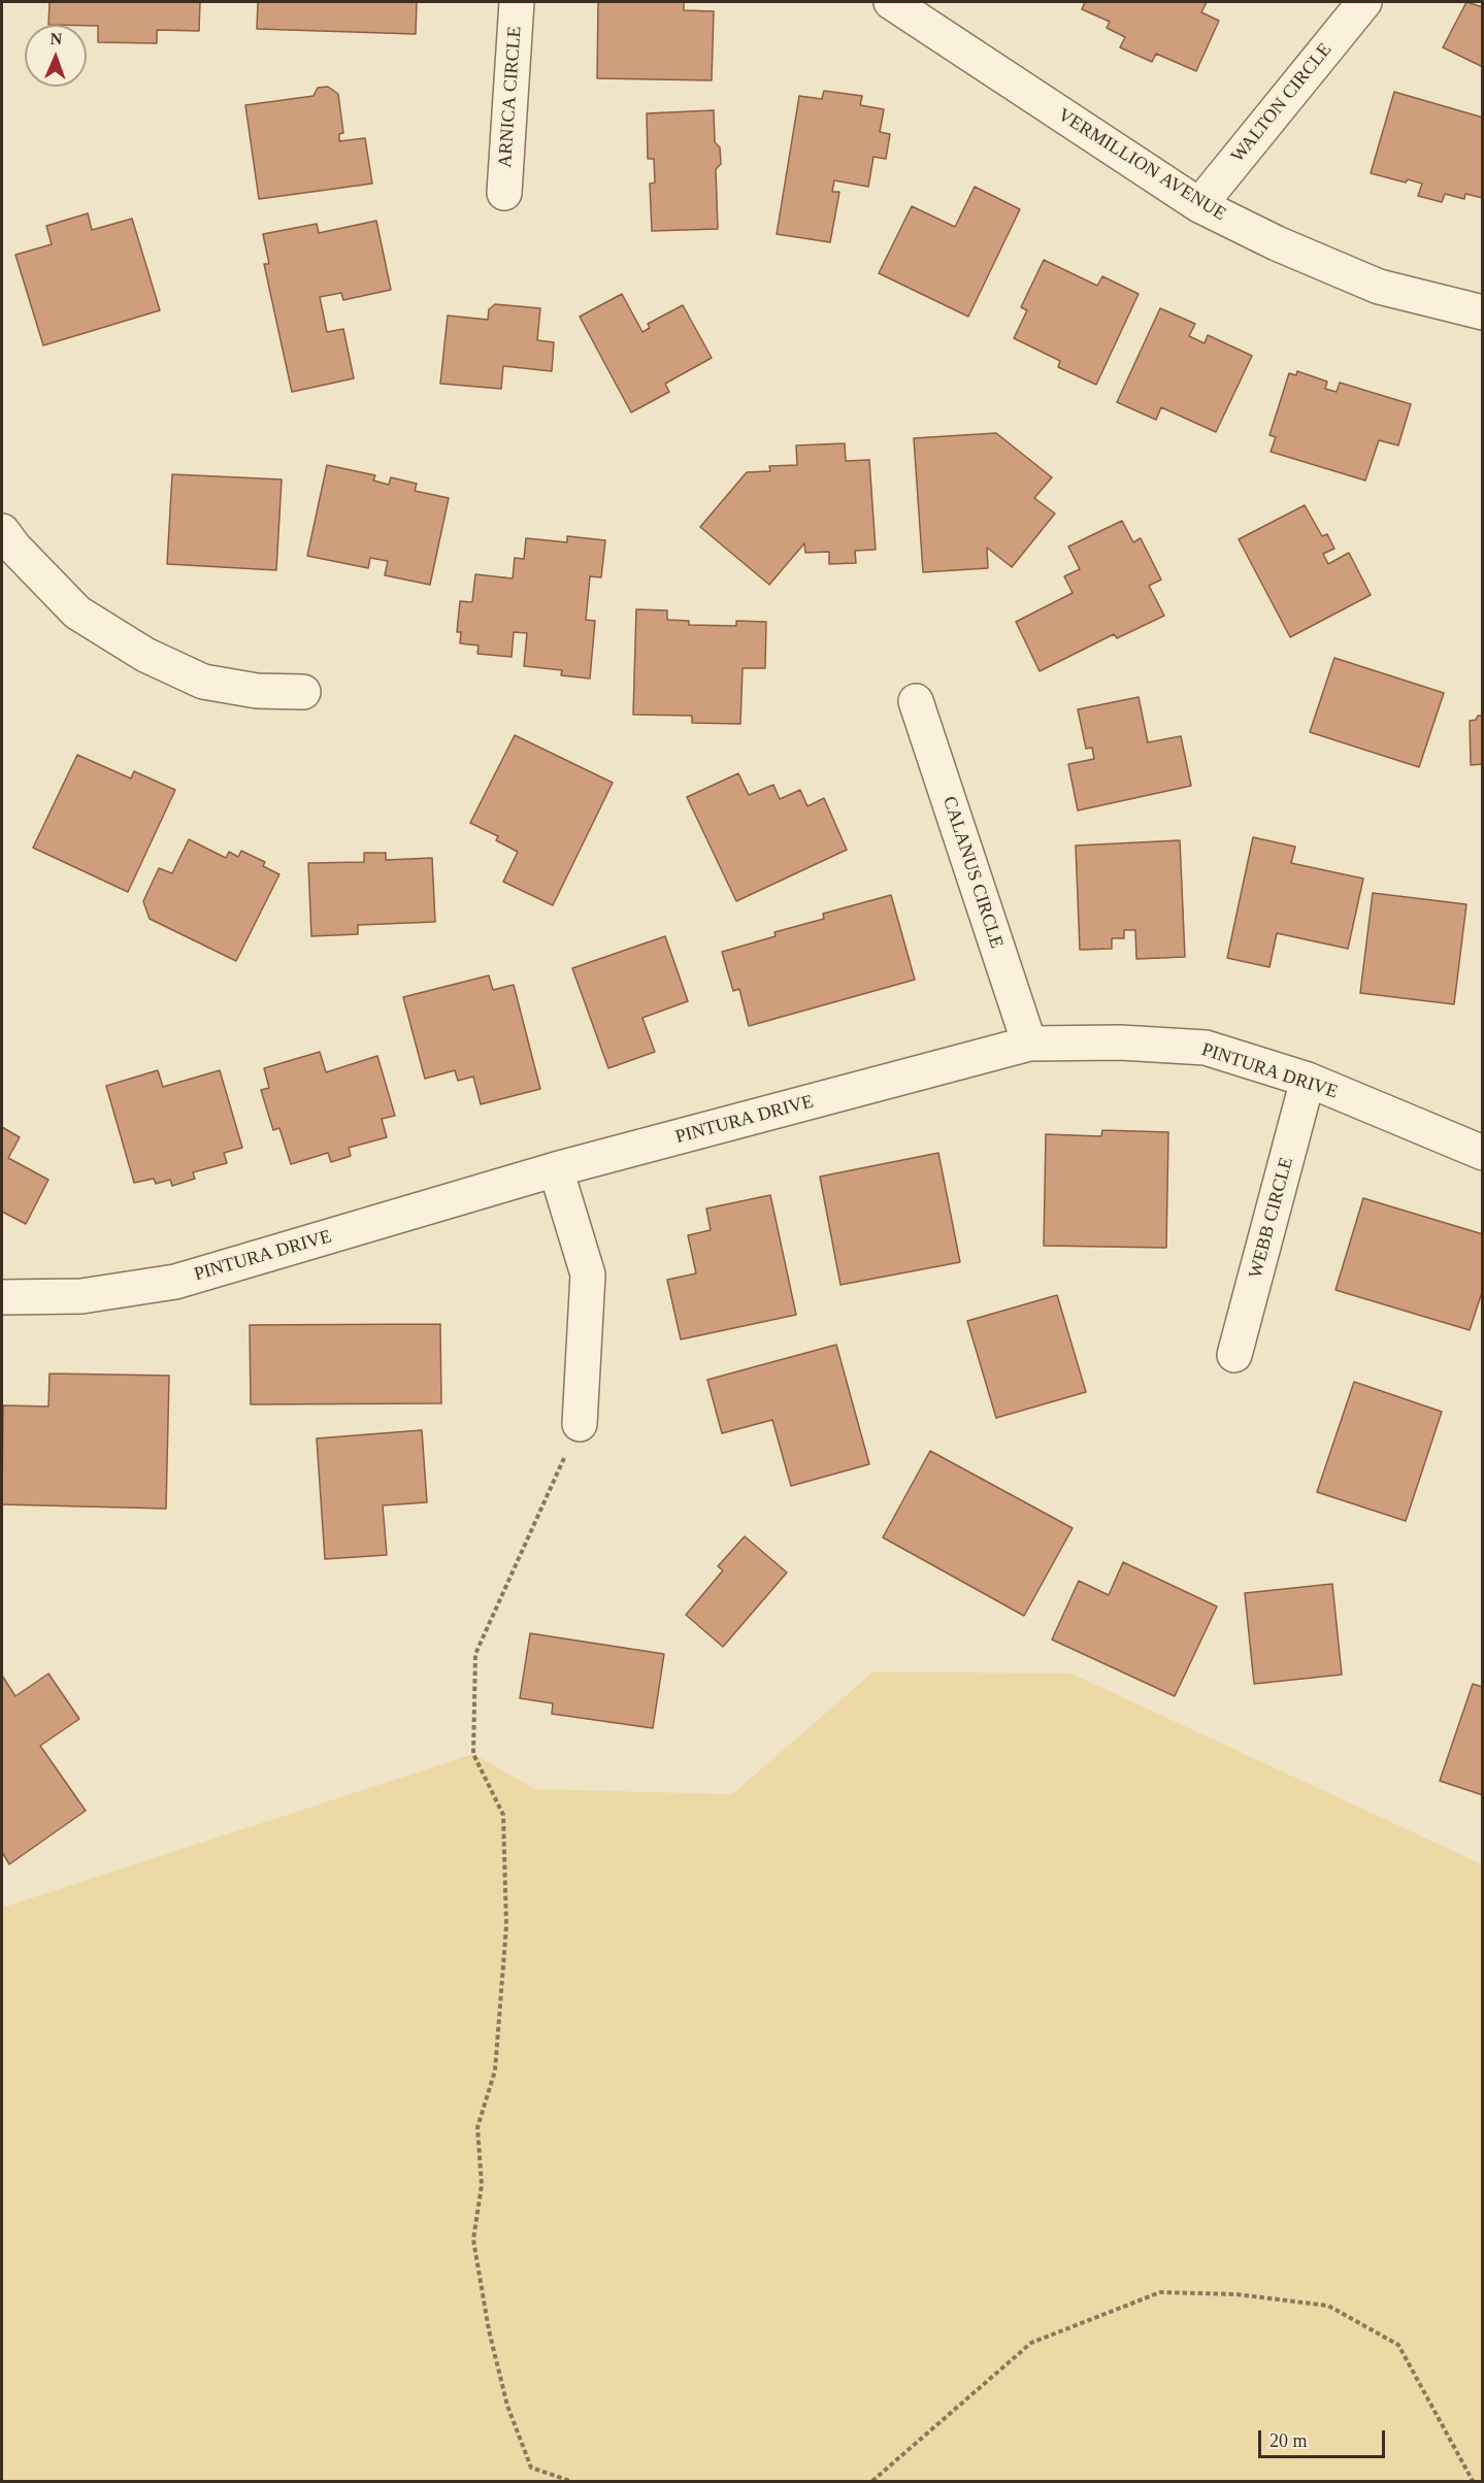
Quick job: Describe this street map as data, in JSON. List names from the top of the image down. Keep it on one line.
{"streets":{"street":["ARNICA CIRCLE","WALTON CIRCLE","VERMILLION AVENUE","CALANUS CIRCLE","PINTURA DRIVE","WEBB CIRCLE"]},"crossings":[["WALTON CIRCLE","VERMILLION AVENUE"],["CALANUS CIRCLE","PINTURA DRIVE"],["PINTURA DRIVE","WEBB CIRCLE"]],"scale_bar":"20 m","north":"top"}
